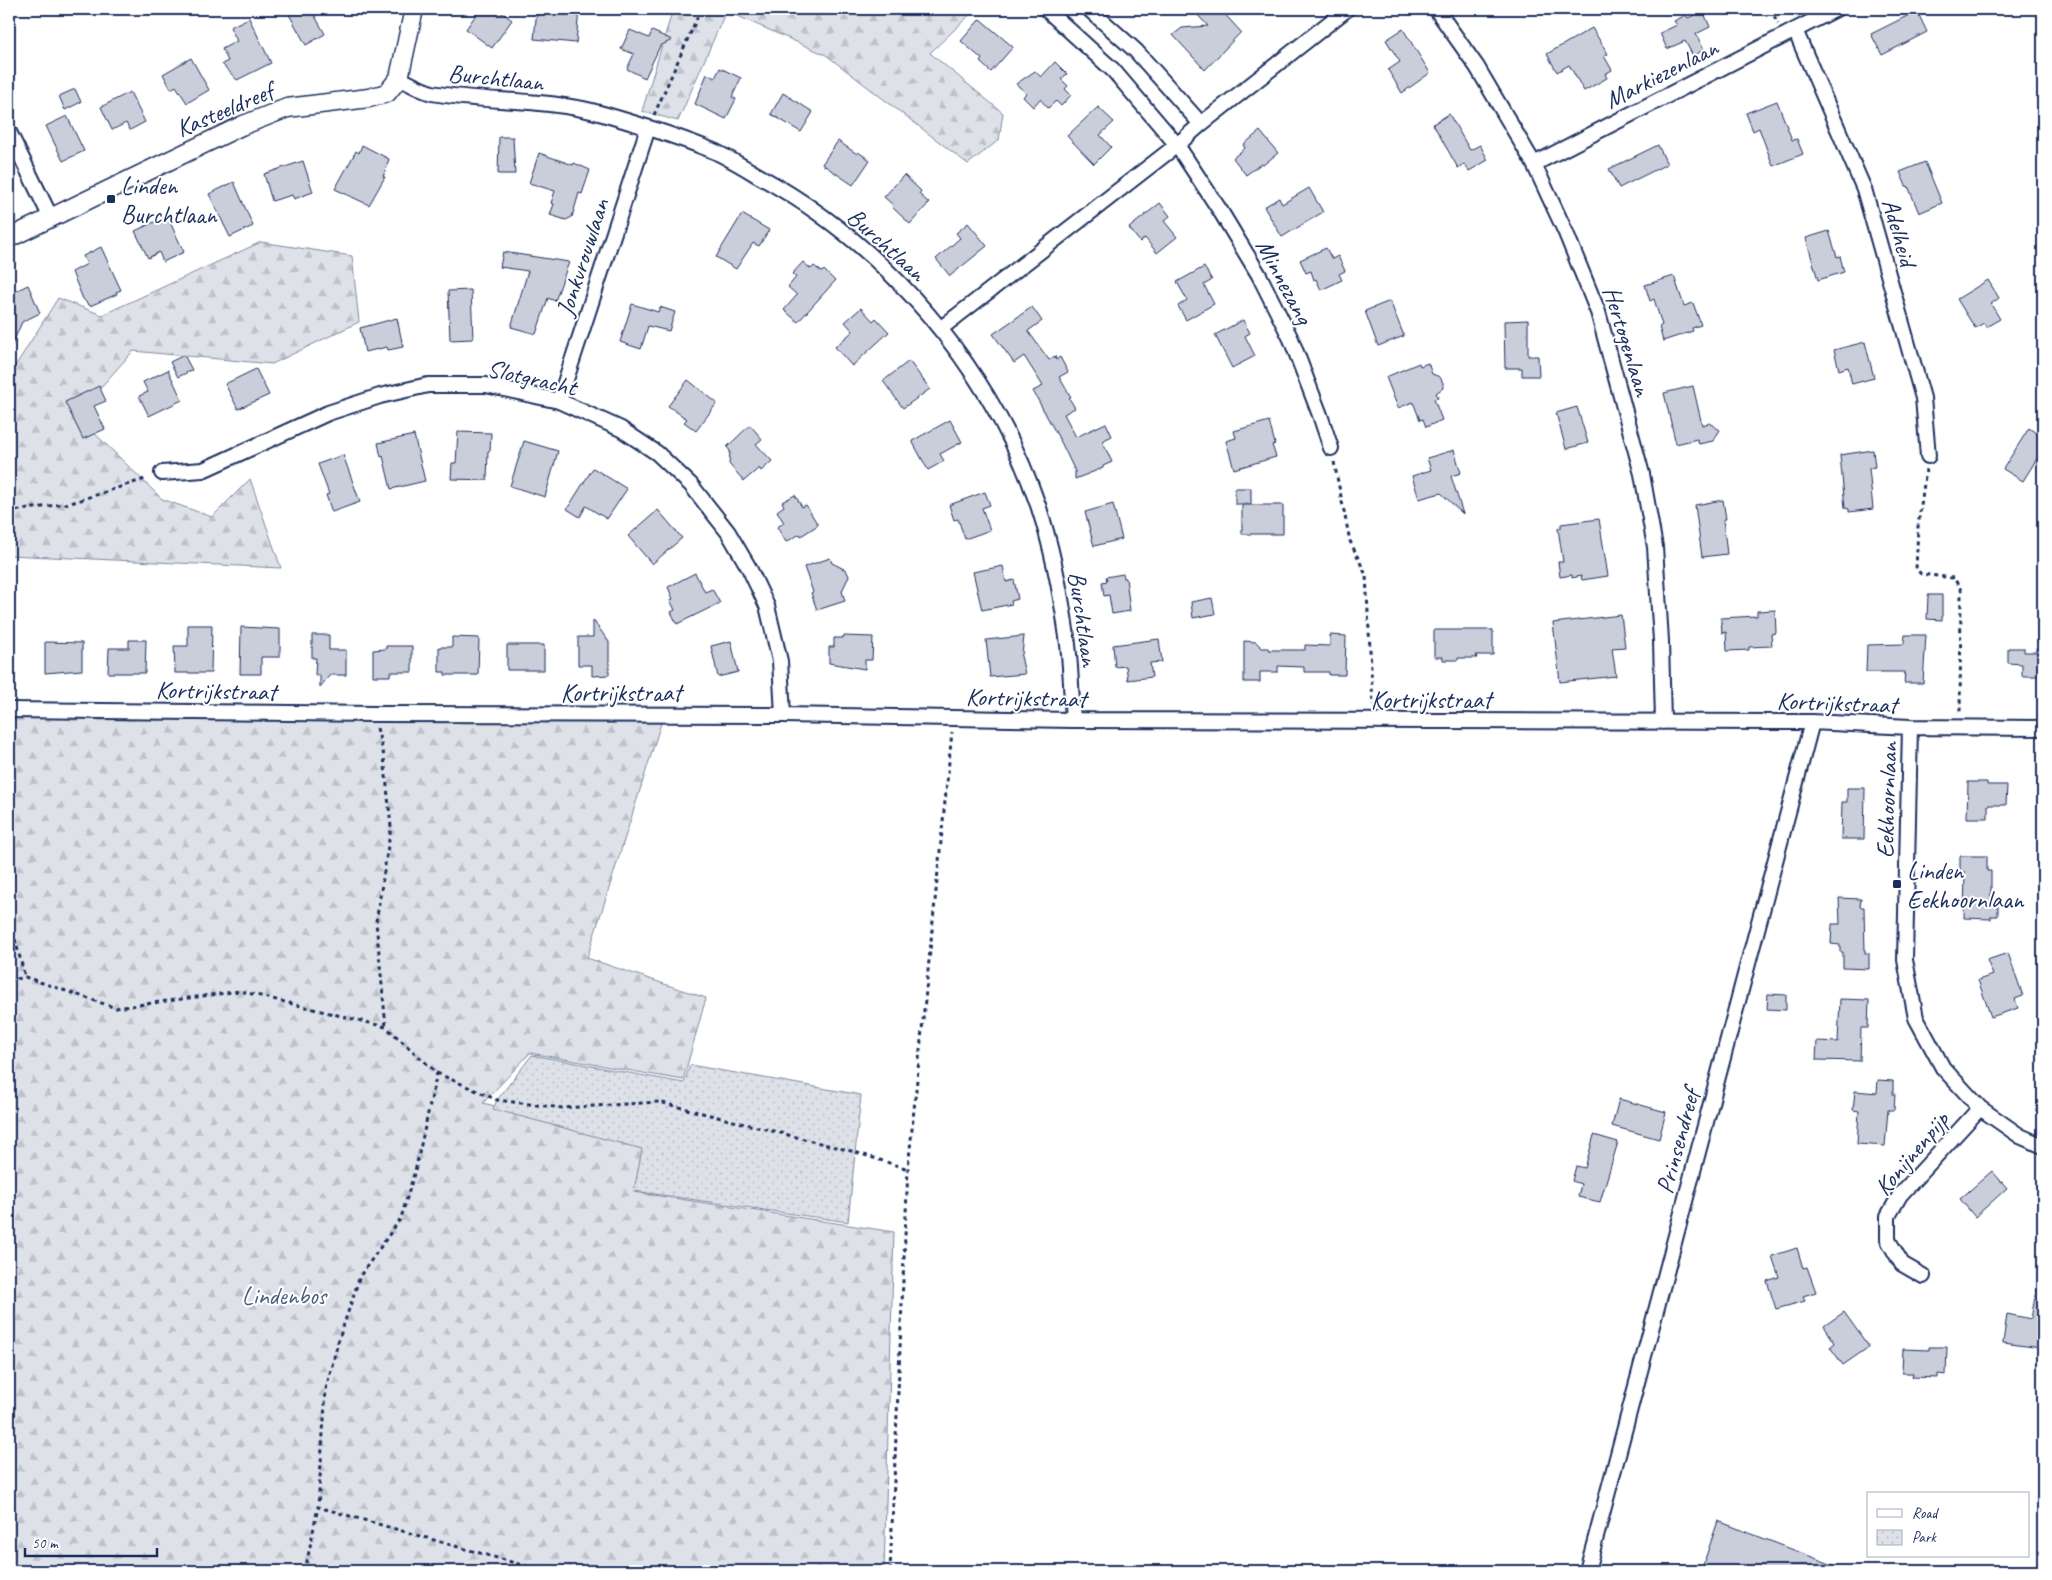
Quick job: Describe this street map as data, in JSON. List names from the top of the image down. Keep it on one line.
{"streets":{"street":["Markiezenlaan","Burchtlaan","Kasteeldreef","Adelheid","Jonkvrouwlaan","Minnezang","Hertogenlaan","Slotgracht","Kortrijkstraat","Eekhoornlaan","Prinsendreef","Konijnenpijp"]},"crossings":[["Markiezenlaan","Adelheid"],["Markiezenlaan","Hertogenlaan"],["Burchtlaan","Kasteeldreef"],["Burchtlaan","Jonkvrouwlaan"],["Burchtlaan","Kortrijkstraat"],["Jonkvrouwlaan","Slotgracht"],["Hertogenlaan","Kortrijkstraat"],["Slotgracht","Kortrijkstraat"],["Kortrijkstraat","Eekhoornlaan"],["Kortrijkstraat","Prinsendreef"],["Eekhoornlaan","Konijnenpijp"]],"parks":["Lindenbos"],"places":{"transit":["Linden Burchtlaan","Linden Eekhoornlaan"]},"legend":["Road","Park"],"scale_bar":"50 m"}
